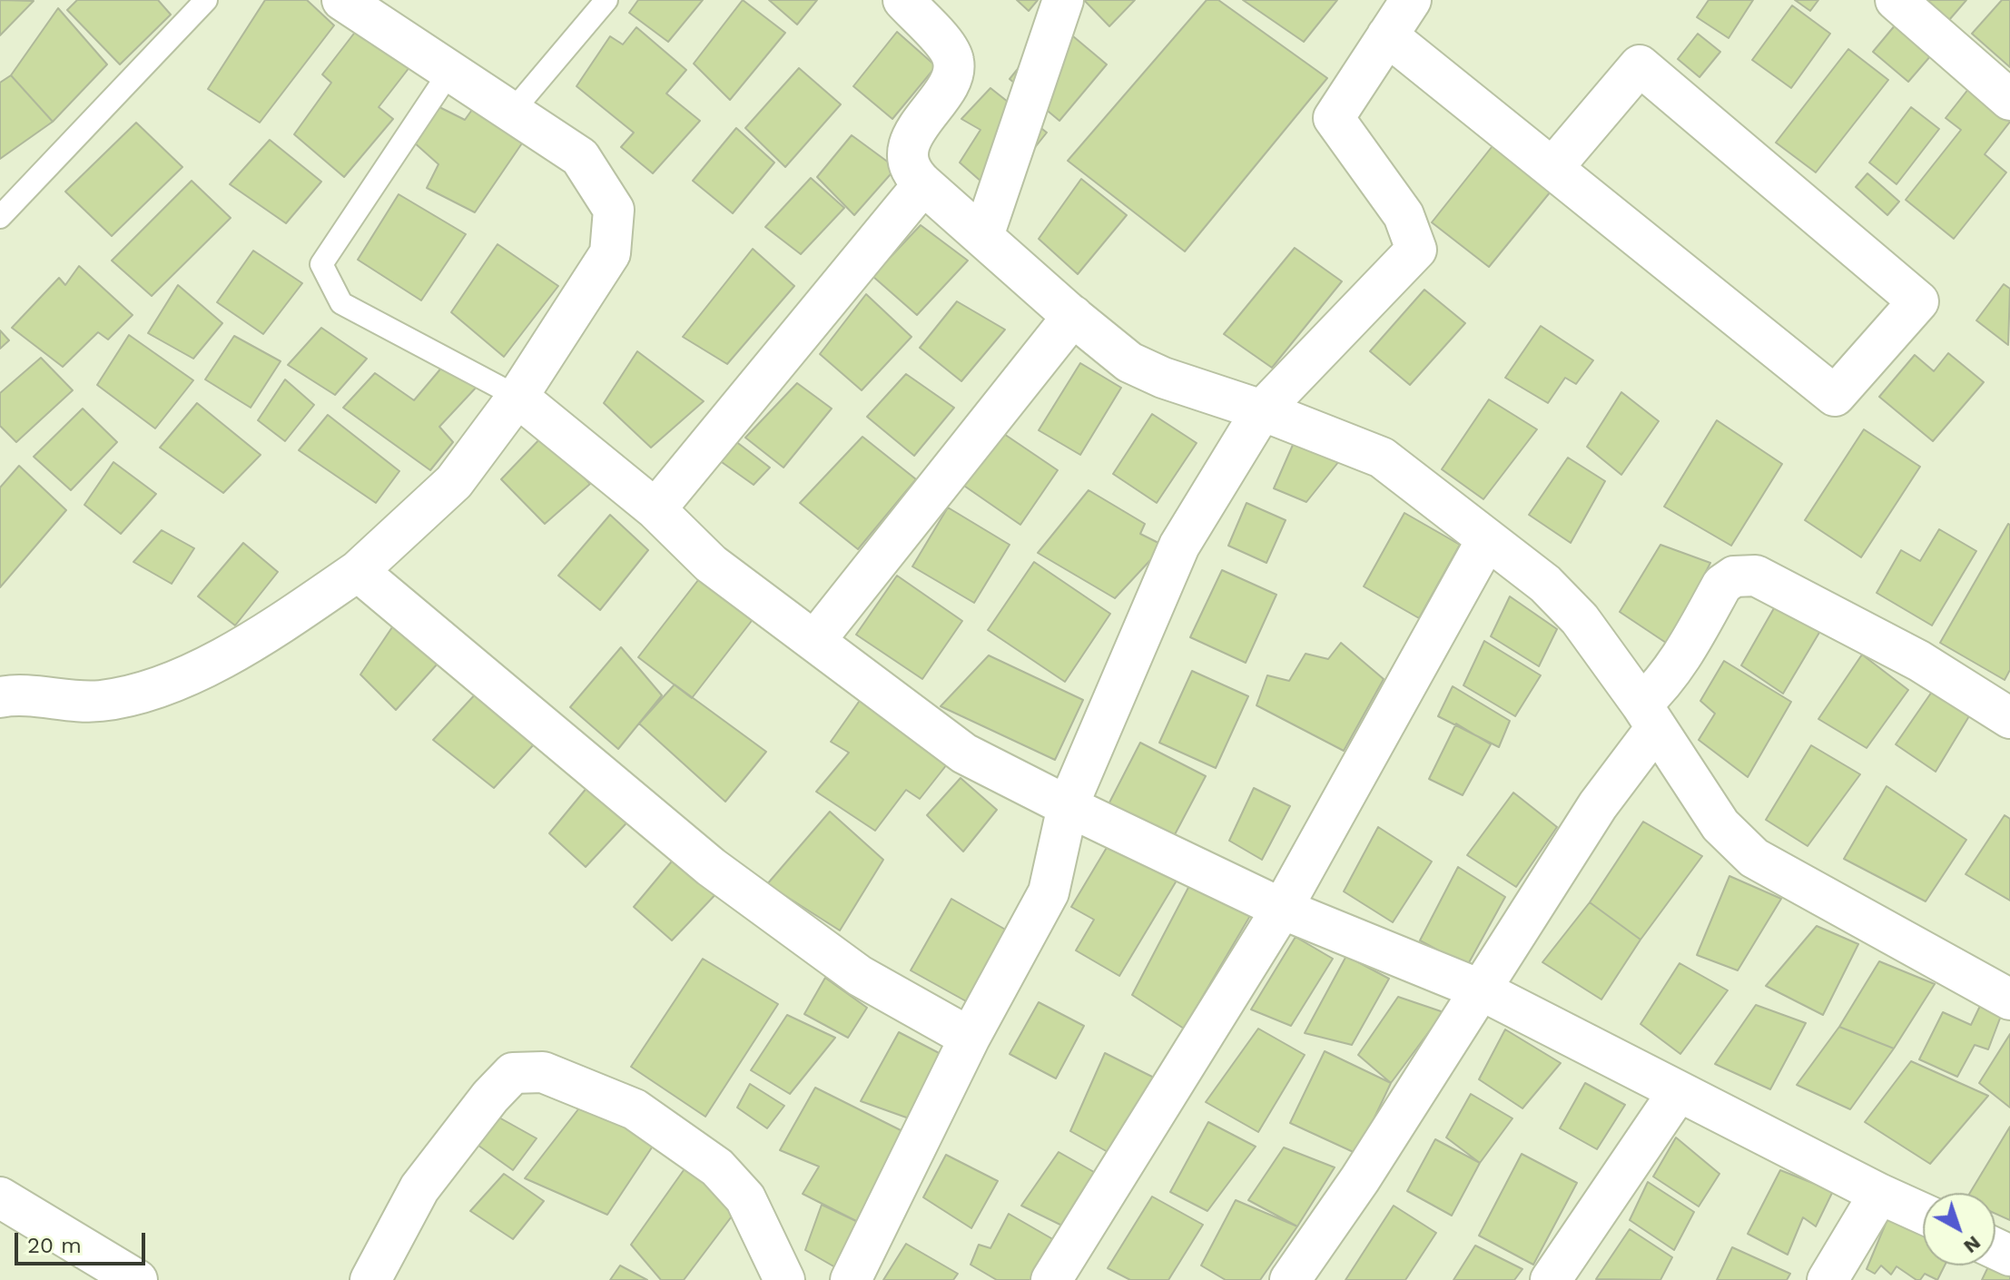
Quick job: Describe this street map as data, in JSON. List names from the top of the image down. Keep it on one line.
{"scale_bar":"20 m","north":"bottom right"}
